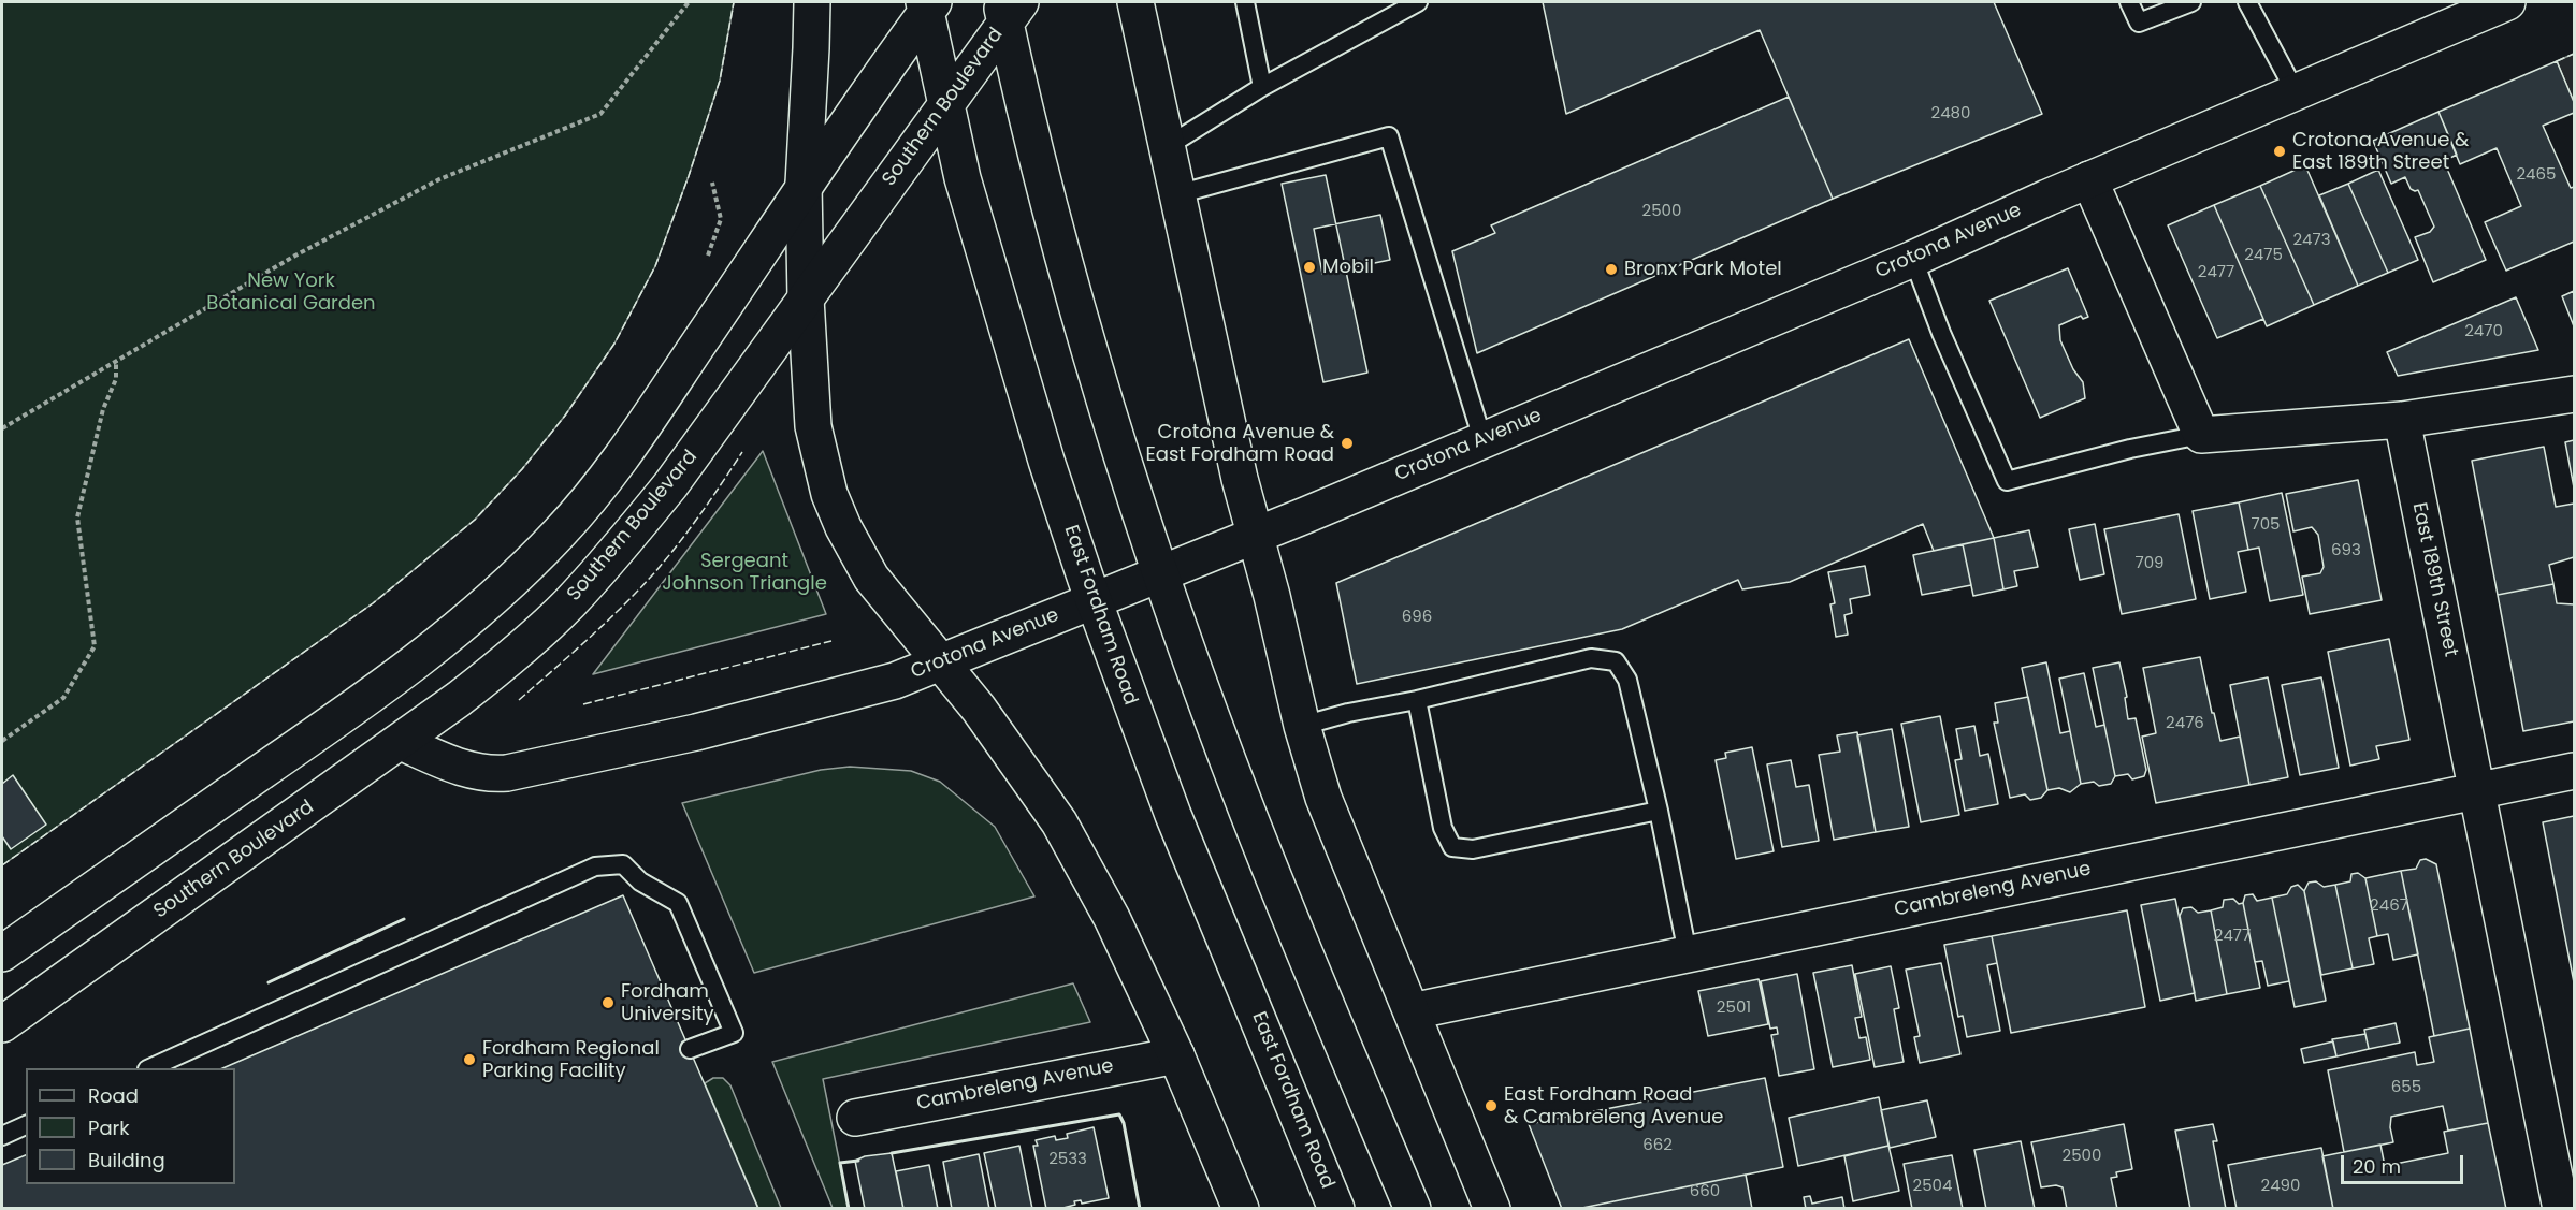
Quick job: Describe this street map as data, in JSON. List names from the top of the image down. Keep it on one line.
{"streets":{"street":["Southern Boulevard","Crotona Avenue","East 189th Street","East Fordham Road","Cambreleng Avenue"]},"crossings":[["Southern Boulevard","Crotona Avenue"],["East 189th Street","Cambreleng Avenue"]],"parks":["New York Botanical Garden","Sergeant Johnson Triangle"],"places":["Crotona Avenue & East 189th Street","Mobil","Bronx Park Motel","Crotona Avenue & East Fordham Road","Fordham University","Fordham Regional Parking Facility","East Fordham Road & Cambreleng Avenue"],"house_numbers":["2480","2465","2500","2473","2475","2477","2470","705","693","709","696","2476","2467","2477","2501","655","662","2500","2533","2504","2490","660"],"legend":["Road","Park","Building"],"scale_bar":"20 m"}
